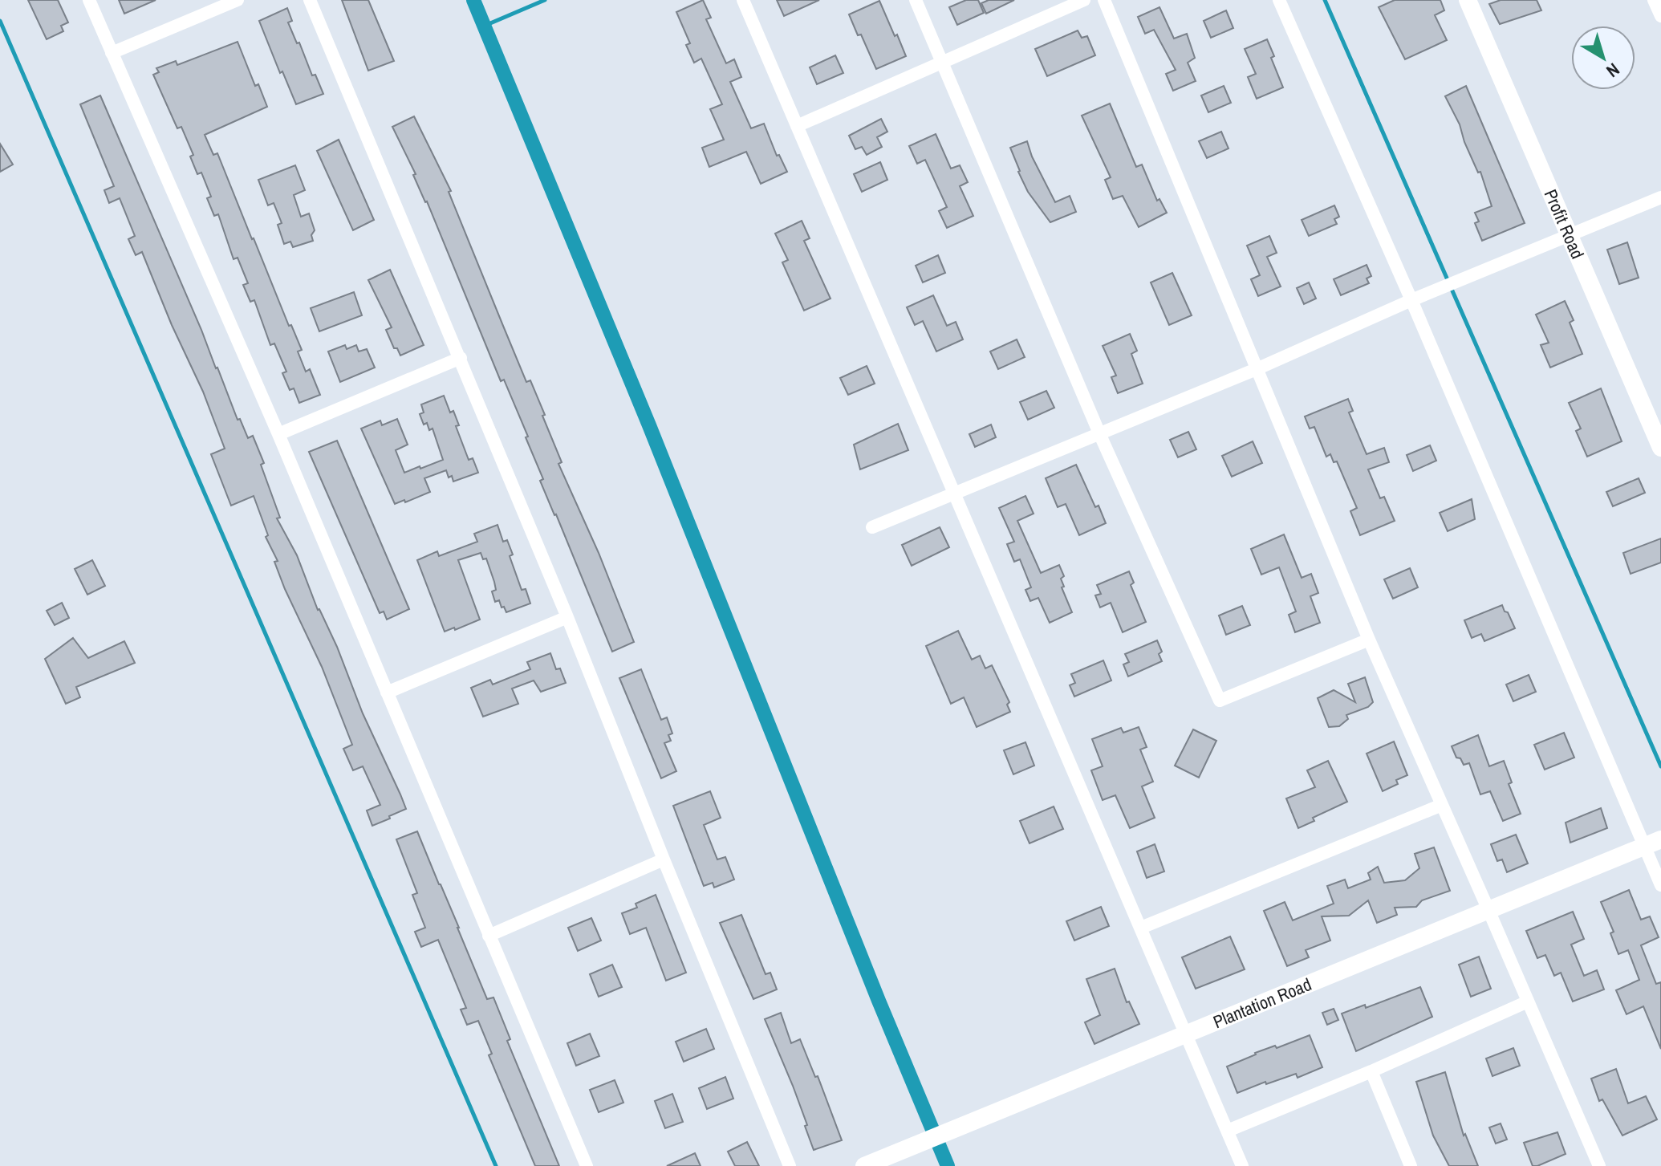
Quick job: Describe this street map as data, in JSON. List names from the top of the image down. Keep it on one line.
{"streets":{"street":["Profit Road","Plantation Road"]},"north":"bottom right"}
